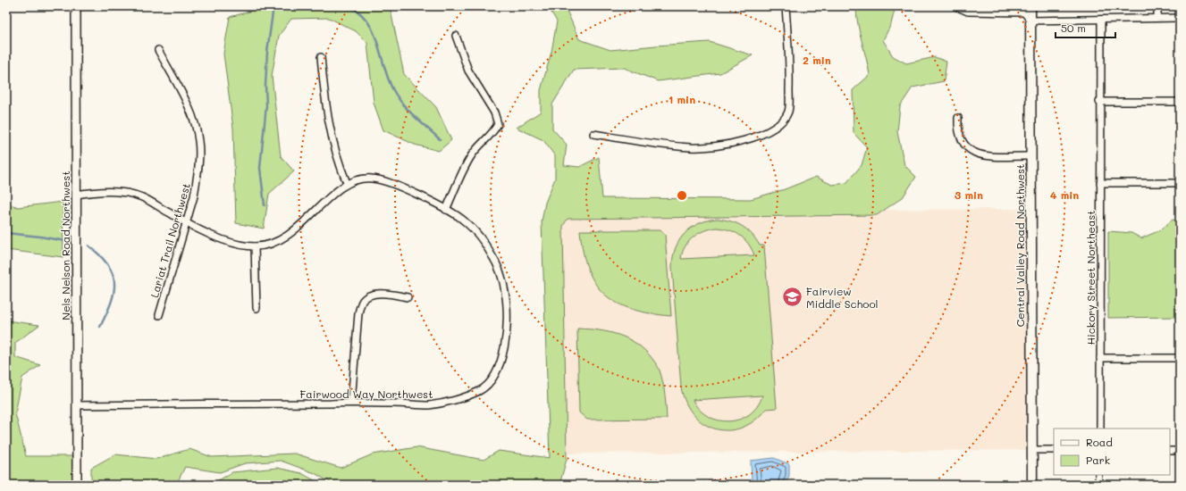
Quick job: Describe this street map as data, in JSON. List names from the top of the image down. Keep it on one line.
{"streets":{"main road":["Central Valley Road Northwest"],"street":["Lariat Trail Northwest","Nels Nelson Road Northwest","Hickory Street Northeast","Fairwood Way Northwest"]},"crossings":[["Nels Nelson Road Northwest","Fairwood Way Northwest"]],"places":{"school or university":["Fairview Middle School"]},"legend":["Road","Park"],"scale_bar":"50 m","rings":["2 min","1 min","3 min","4 min"]}
